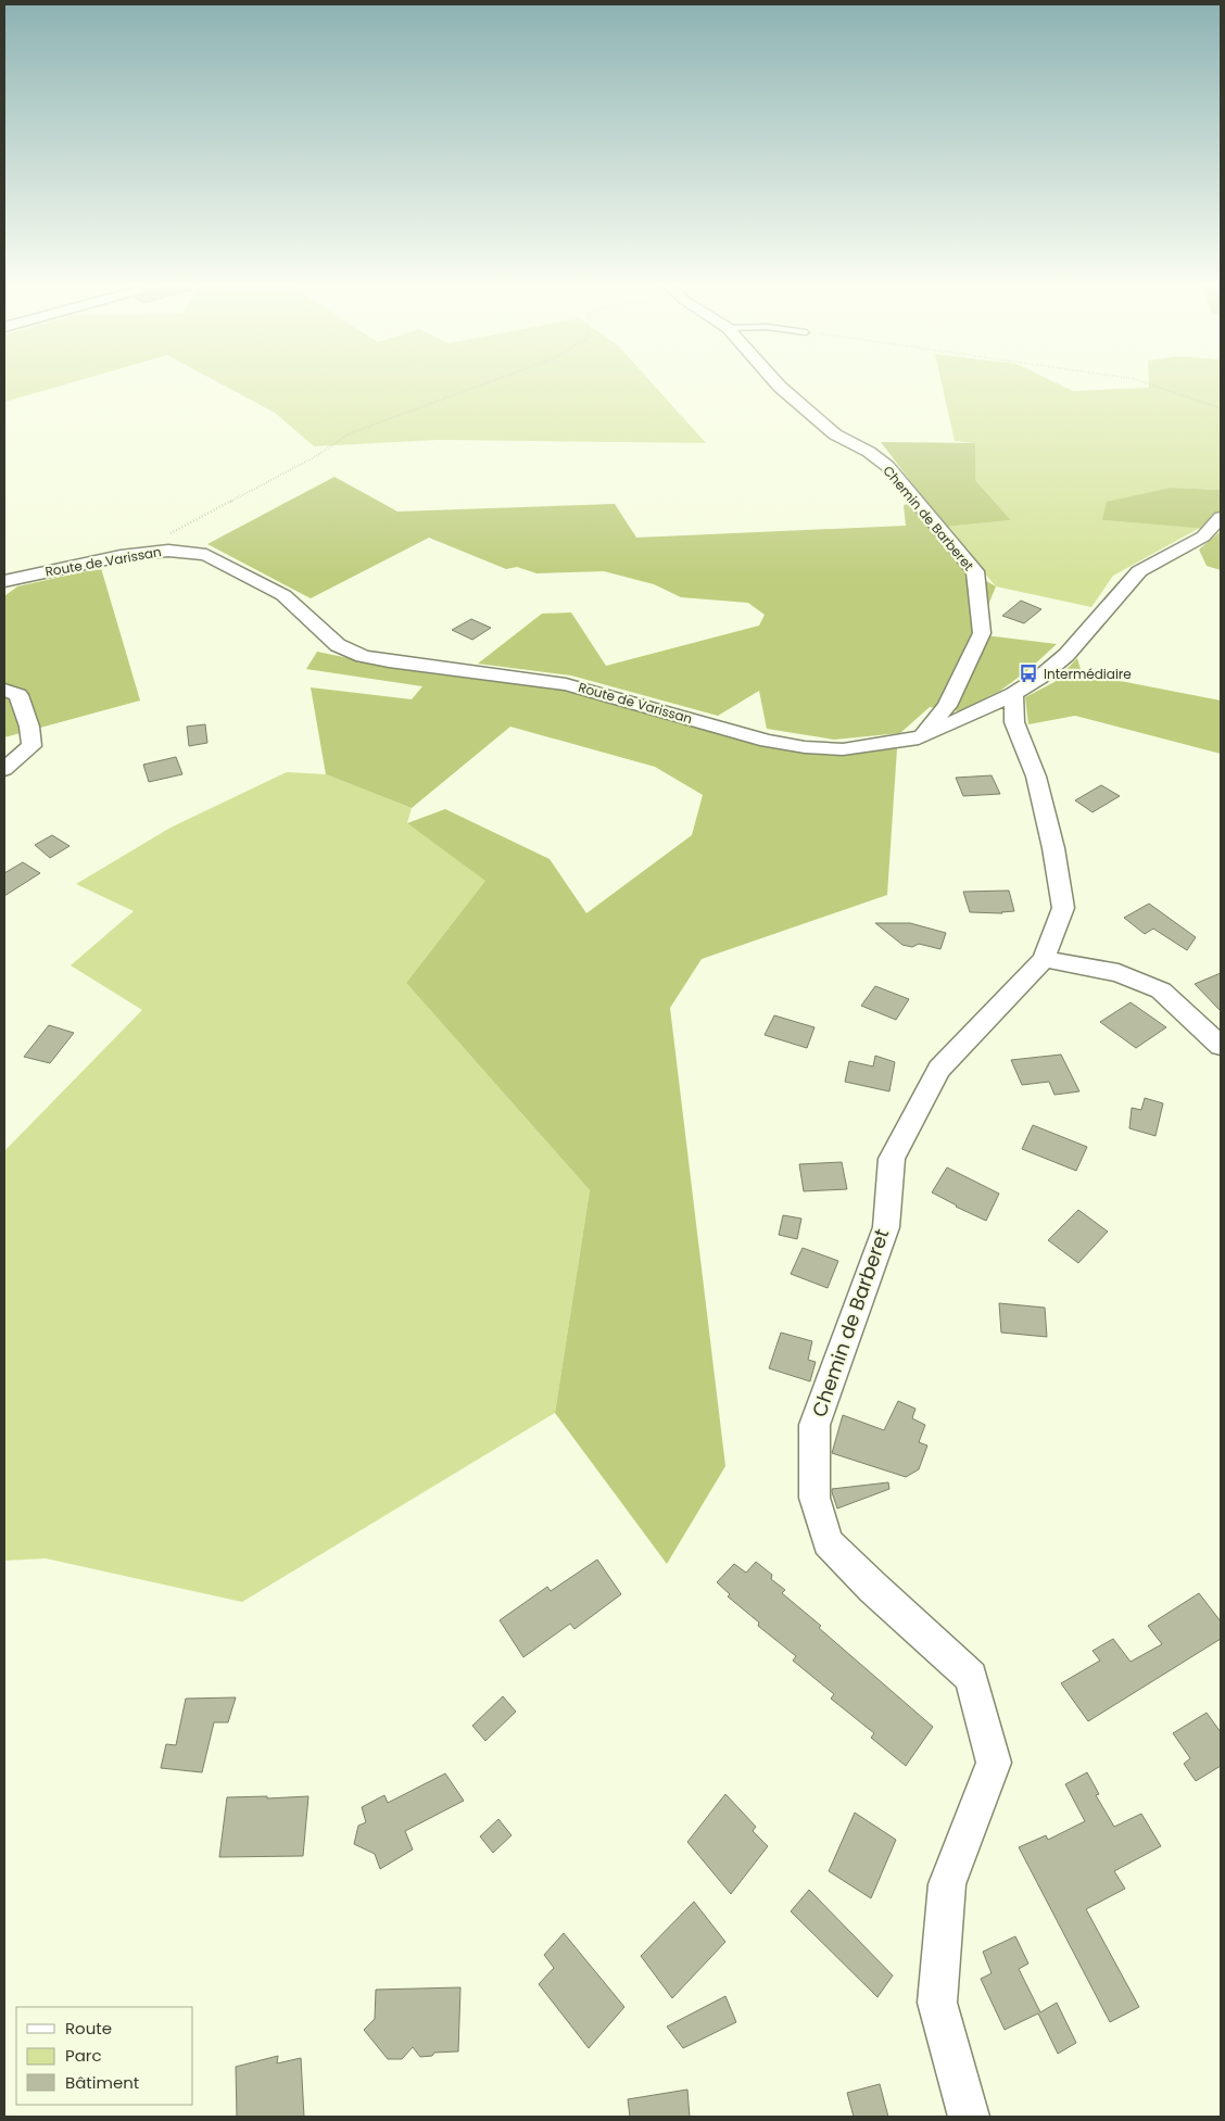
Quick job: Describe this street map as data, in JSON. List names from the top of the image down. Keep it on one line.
{"streets":{"street":["Chemin de Barberet","Route de Varissan"]},"crossings":[["Chemin de Barberet","Route de Varissan"]],"places":{"bus stop":["Intermédiaire"]},"legend":["Route","Parc","Bâtiment"]}
